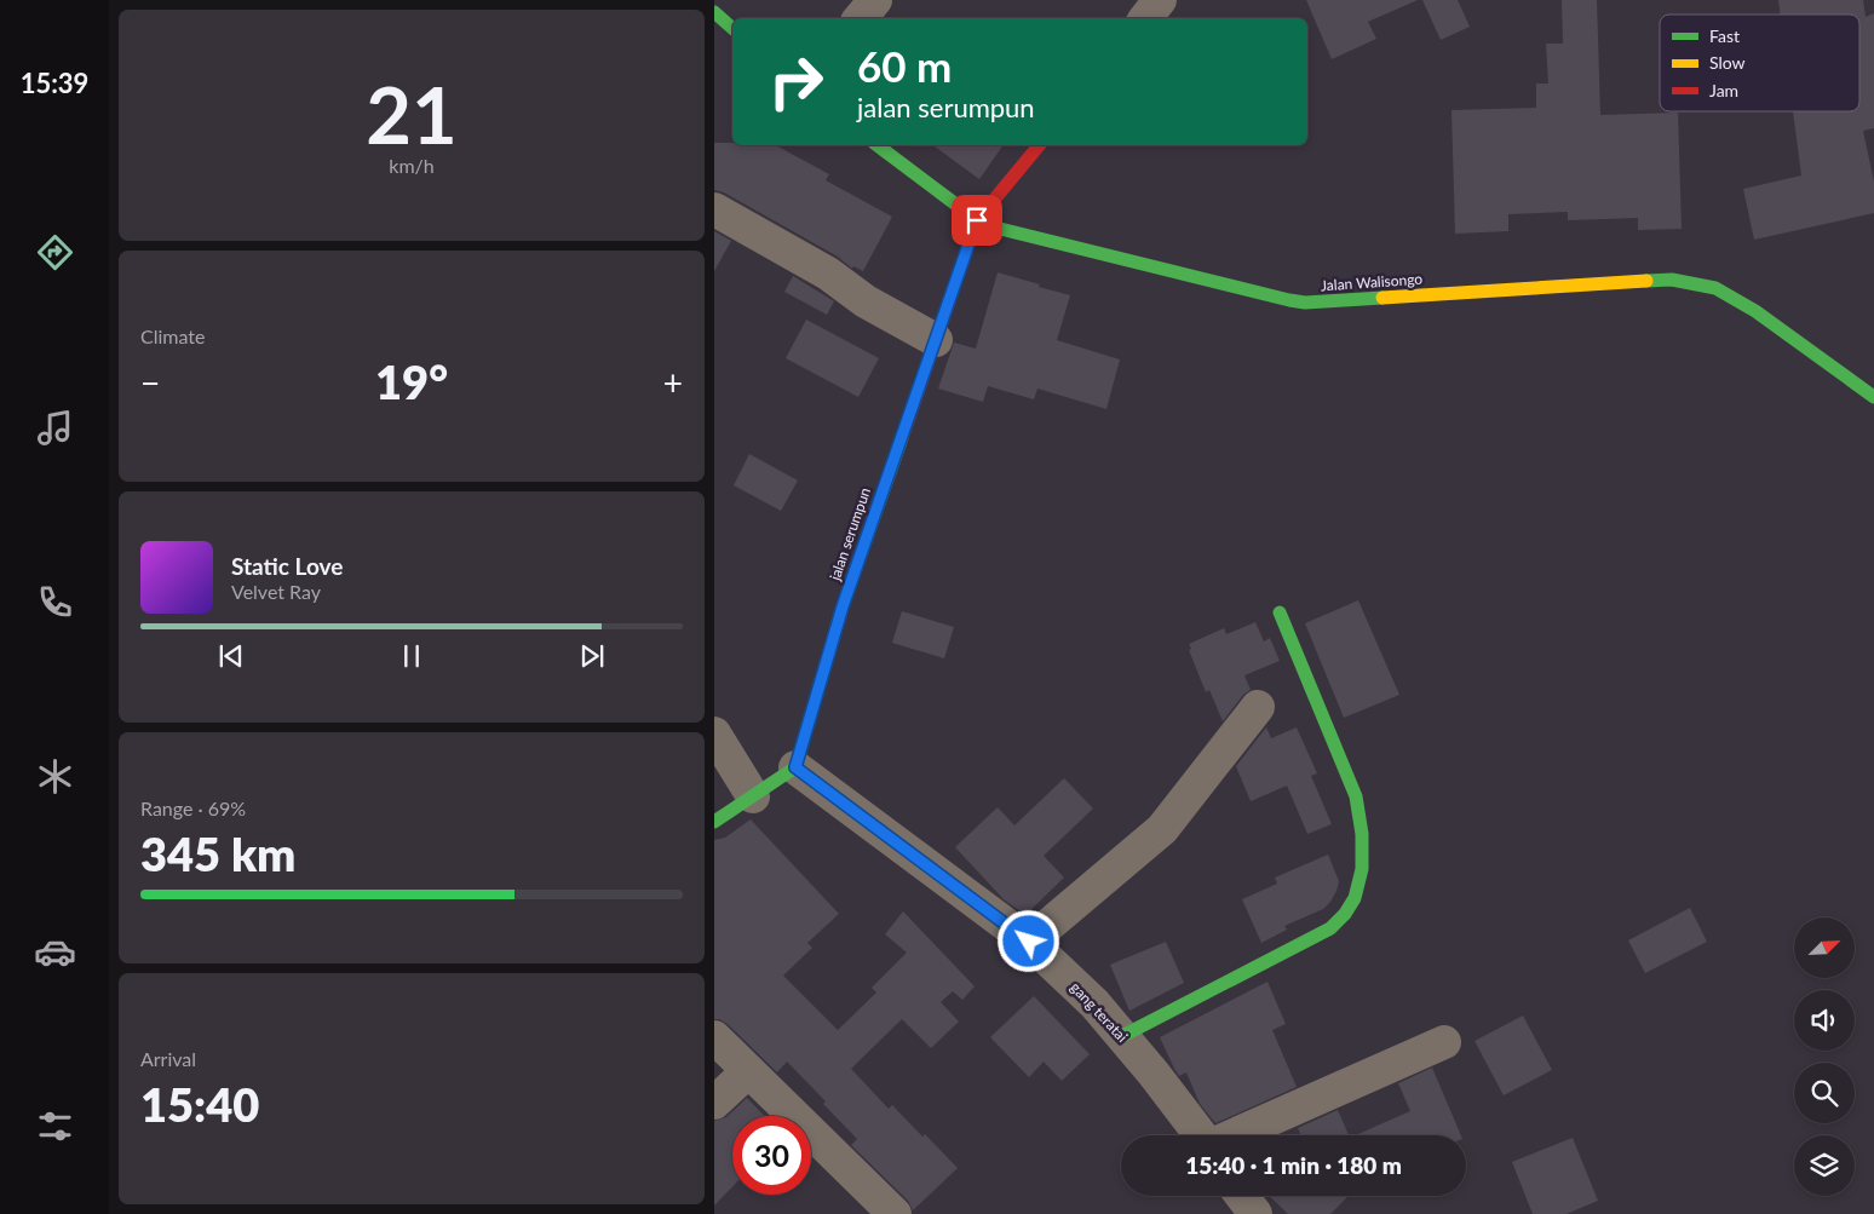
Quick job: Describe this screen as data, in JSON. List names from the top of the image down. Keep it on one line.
{"streets":{"street":["Jalan Walisongo","jalan serumpun","gang teratai"]},"crossings":[["Jalan Walisongo","jalan serumpun"],["jalan serumpun","gang teratai"]],"legend":["Fast","Slow","Jam"],"north":"top right","page":{"tabs":"15:39","tile":[["21","km/h"],"Climate",["Range · 69%","345 km"],["Arrival","15:40"]],"turn":["60 m","jalan serumpun"],"heat":["−","19°","+"],"song":["Static Love","Velvet Ray"],"limit":"30","trip":"15:40 · 1 min · 180 m"}}
